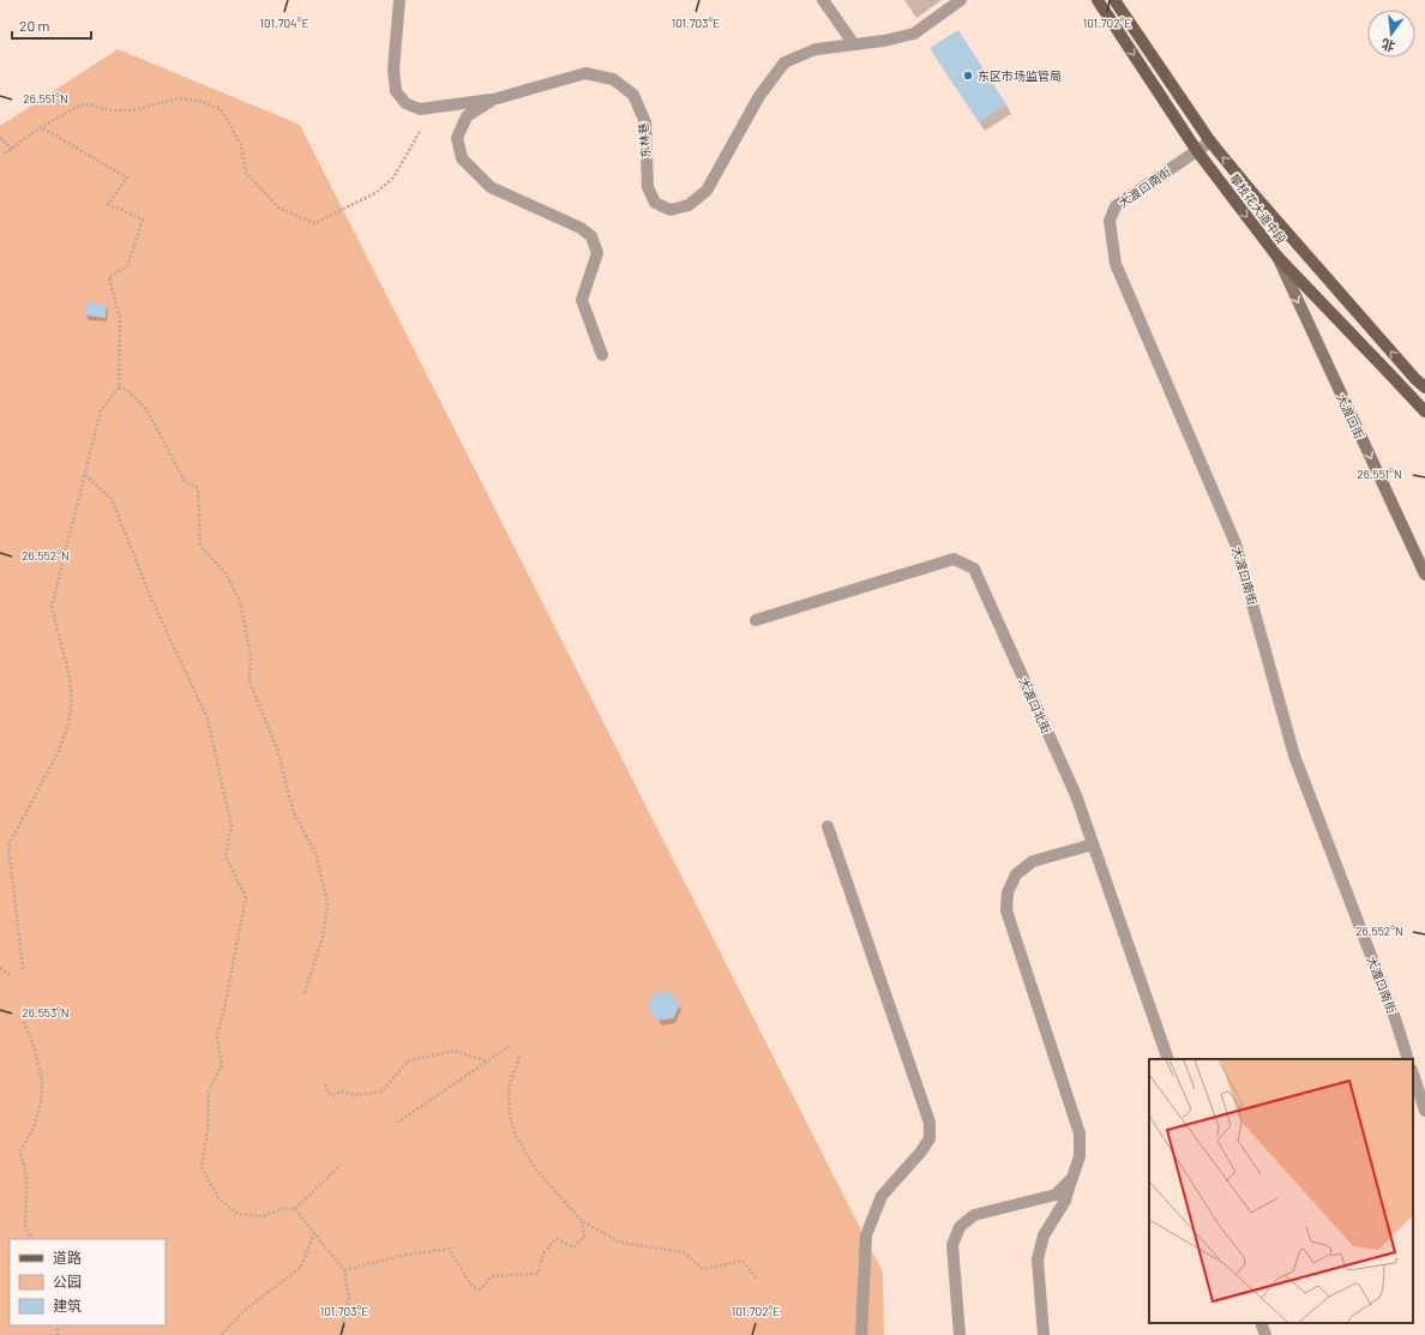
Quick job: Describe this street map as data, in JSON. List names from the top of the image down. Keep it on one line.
{"streets":{"main road":["攀枝花大道中段"],"street":["东林巷","大渡口南街","大渡口街","大渡口北街"]},"crossings":[["大渡口南街","攀枝花大道中段"],["攀枝花大道中段","大渡口街"]],"one_way":["大渡口街"],"places":["东区市场监管局"],"legend":["道路","公园","建筑"],"scale_bar":"20 m","north":"bottom","coordinates":["101.704°E","101.702°E","101.703°E","26.551°N","26.552°N","26.553°N"]}
